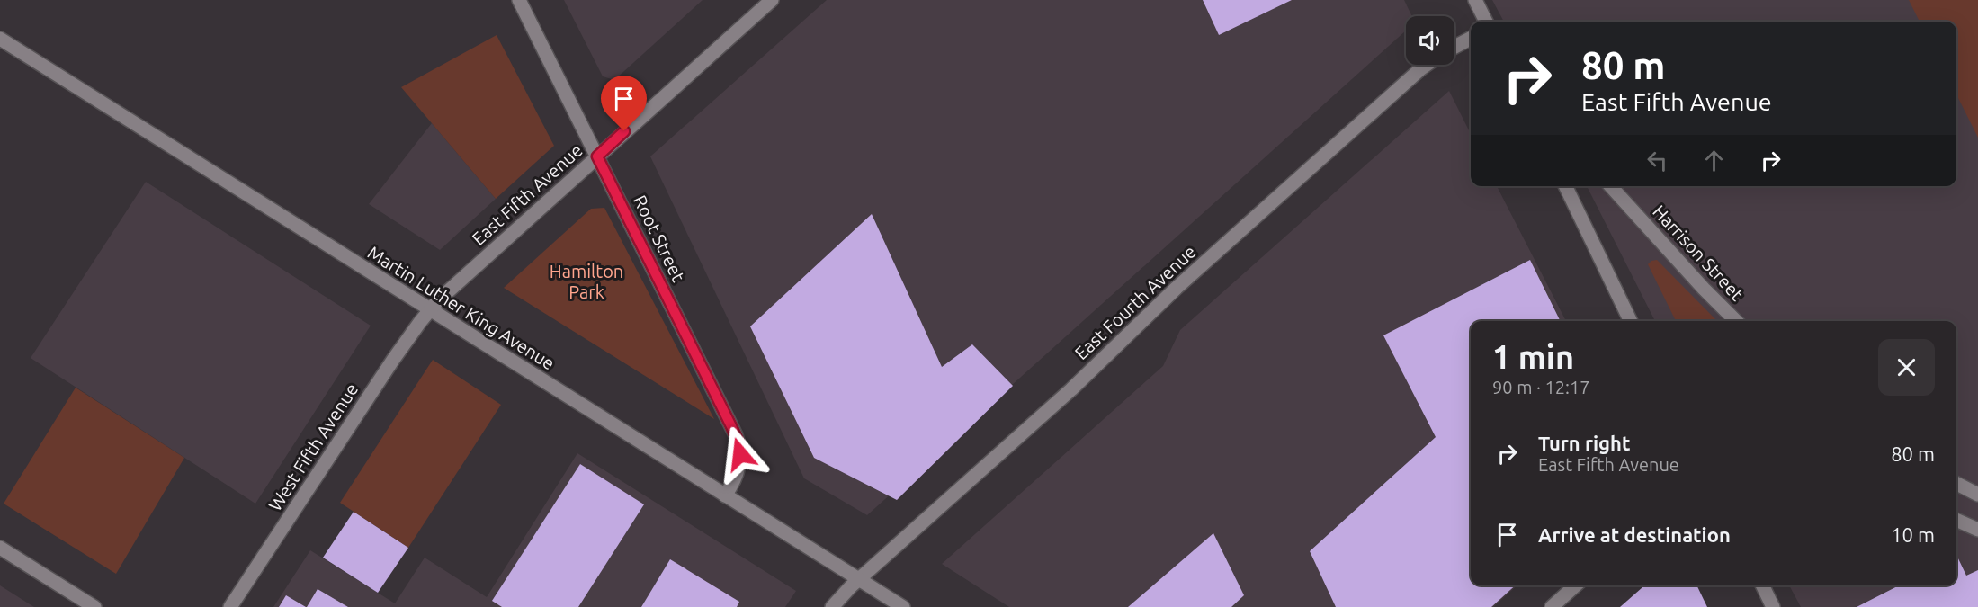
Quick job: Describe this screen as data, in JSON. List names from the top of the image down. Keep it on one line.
{"streets":{"main road":["East Fifth Avenue","Root Street","Harrison Street","East Fourth Avenue","Martin Luther King Avenue","West Fifth Avenue"]},"crossings":[["East Fifth Avenue","Root Street"],["East Fifth Avenue","Martin Luther King Avenue"],["East Fifth Avenue","West Fifth Avenue"],["Root Street","Martin Luther King Avenue"],["East Fourth Avenue","Martin Luther King Avenue"],["Martin Luther King Avenue","West Fifth Avenue"]],"parks":["Hamilton Park"],"page":{"turn":["80 m","East Fifth Avenue"],"heading":["1 min","90 m · 12:17"],"list":[{"name":"Turn right","note":"East Fifth Avenue","value":"80 m"},{"name":"Arrive at destination","value":"10 m"}]}}
